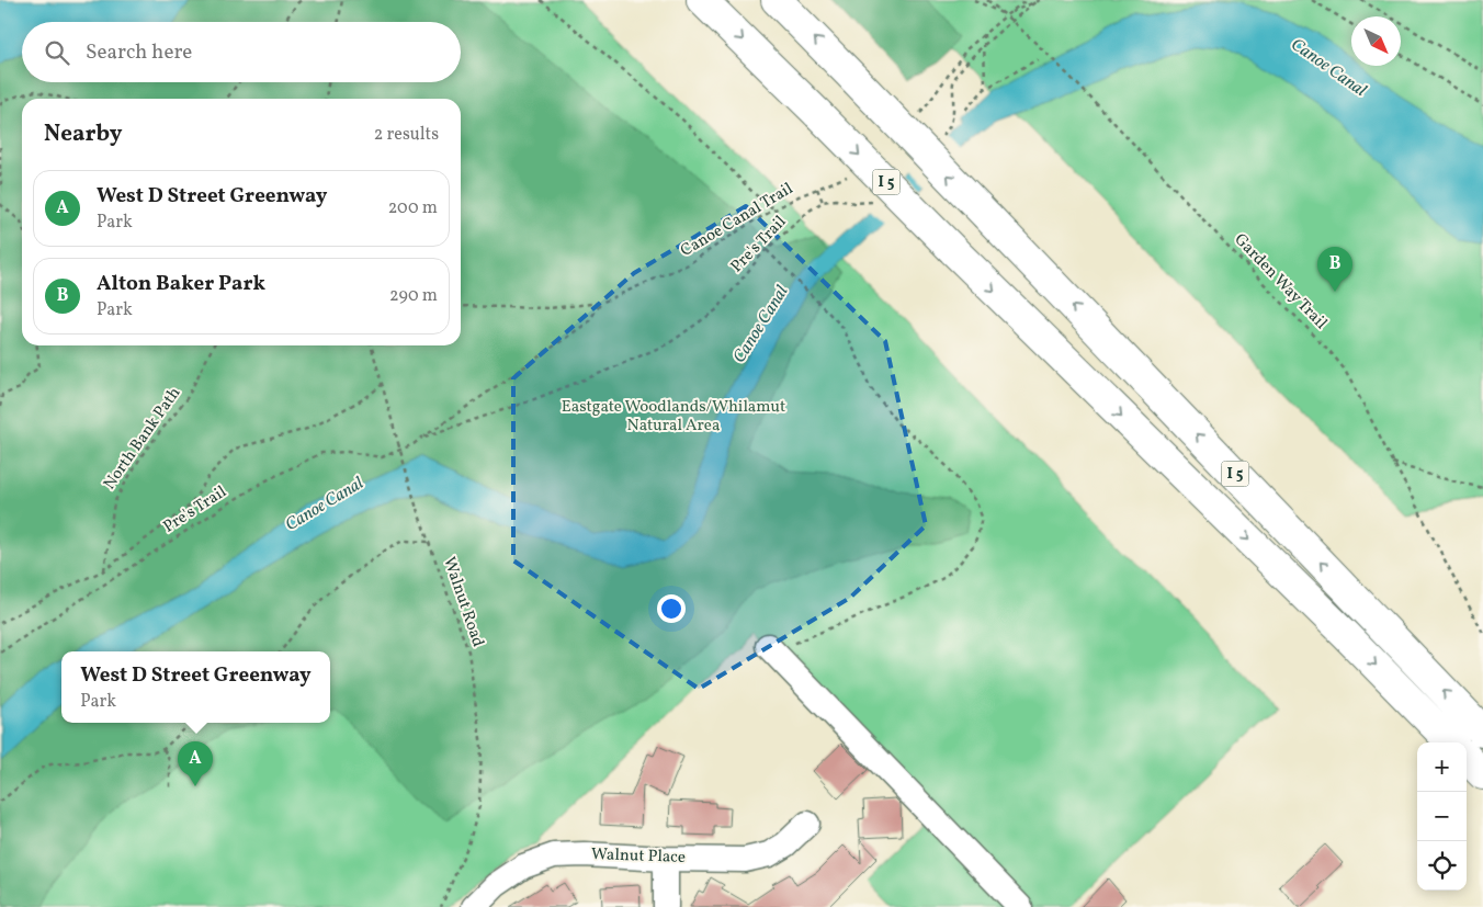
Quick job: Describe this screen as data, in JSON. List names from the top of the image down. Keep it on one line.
{"streets":{"highway":["I 5"],"street":["Walnut Place"],"path":["Canoe Canal Trail","Pre's Trail","Garden Way Trail","North Bank Path","Walnut Road"]},"water":["Canoe Canal"],"parks":["Eastgate Woodlands/Whilamut Natural Area"],"north":"bottom right","page":{"search":"Search here","heading":["Nearby","2 results"],"list":[{"mark":"A","name":"West D Street Greenway","note":"Park","value":"200 m"},{"mark":"B","name":"Alton Baker Park","note":"Park","value":"290 m"}],"pins":["B","A"],"popup":["West D Street Greenway","Park"],"map_buttons":["+","−"]}}
